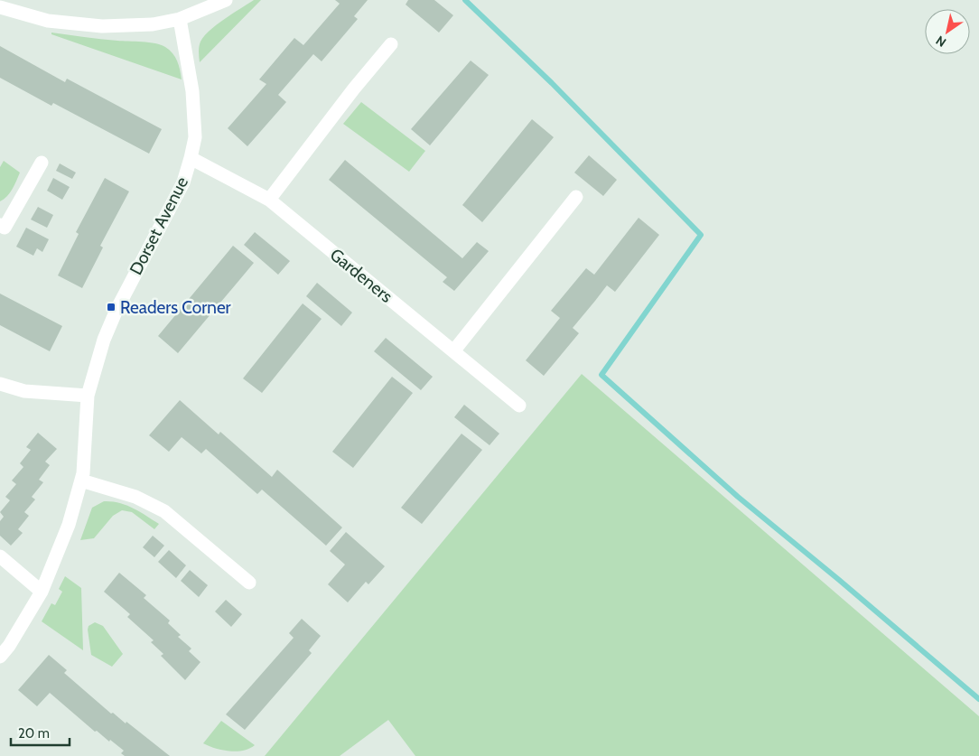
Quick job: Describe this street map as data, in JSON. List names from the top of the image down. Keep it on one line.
{"streets":{"street":["Dorset Avenue","Gardeners"]},"crossings":[["Dorset Avenue","Gardeners"]],"places":{"transit":["Readers Corner"]},"scale_bar":"20 m","north":"bottom left"}
